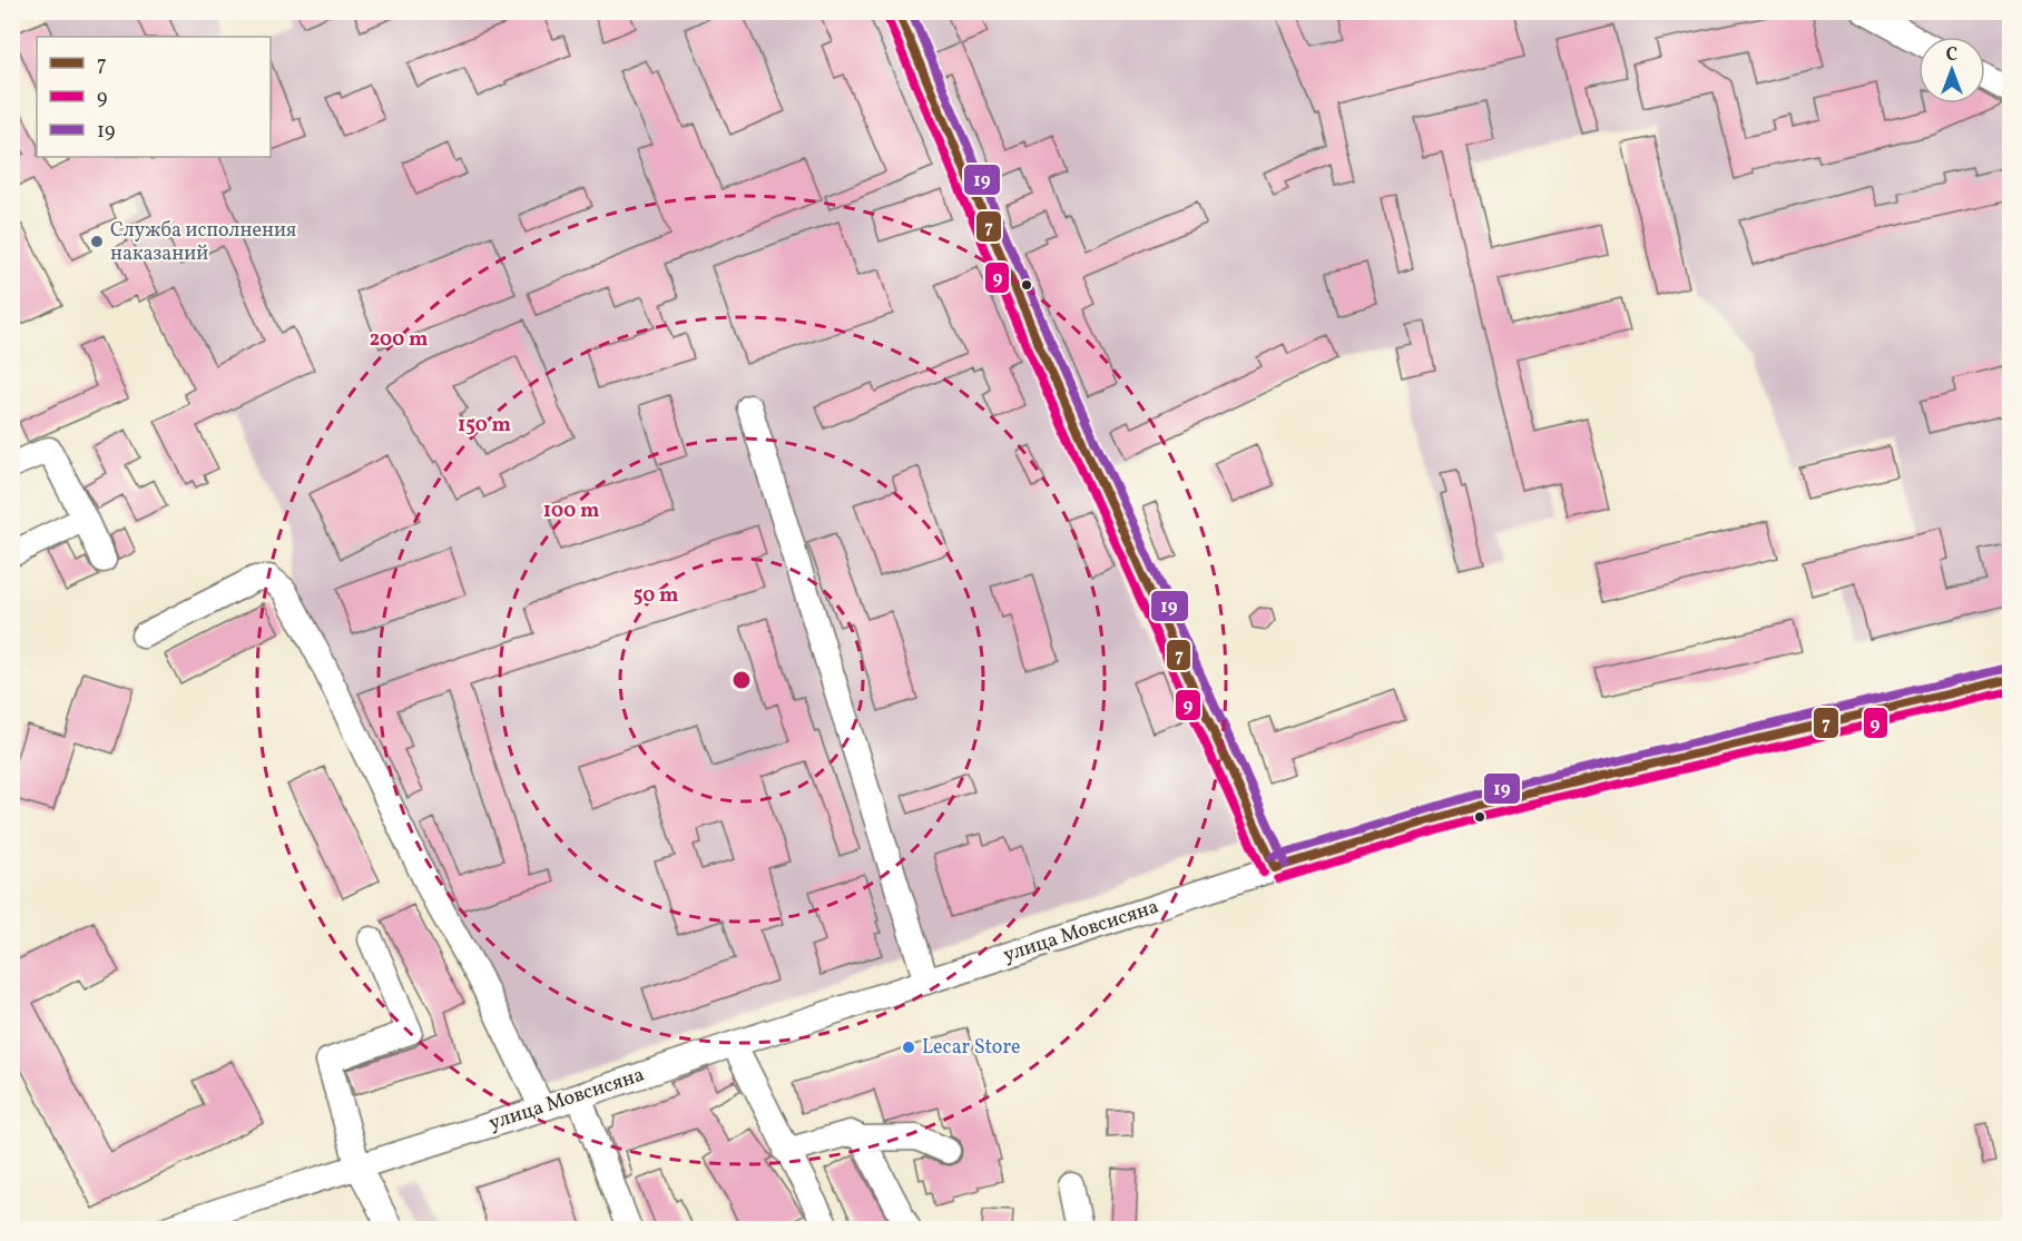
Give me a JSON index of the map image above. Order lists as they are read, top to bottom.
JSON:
{
  "streets": {
    "street": ["улица Мовсисяна"]
  },
  "places": ["Служба исполнения наказаний", "Lecar Store"],
  "lines": ["transit line 7", "transit line 19", "transit line 9"],
  "legend": ["7", "9", "19"],
  "north": "top",
  "rings": [
    "200 m",
    "150 m",
    "100 m",
    "50 m"
  ]
}
